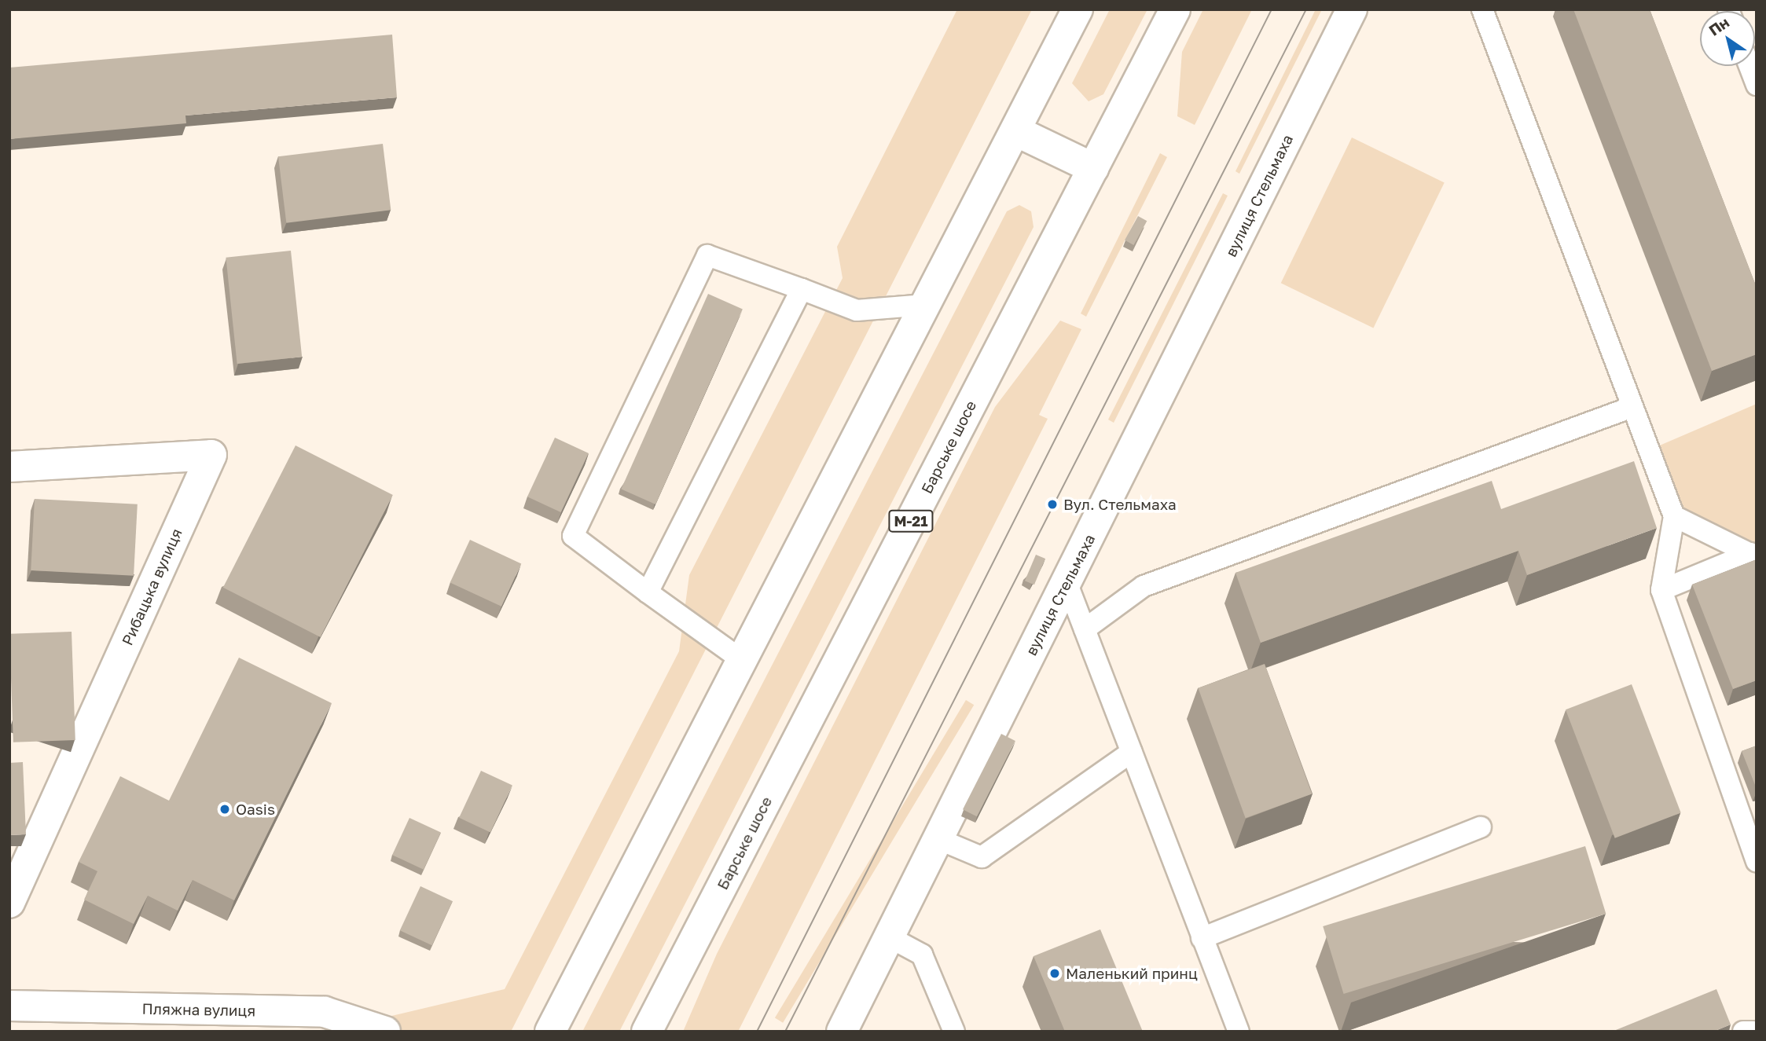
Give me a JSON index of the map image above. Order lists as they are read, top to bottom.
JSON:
{
  "streets": {
    "main road": [
      "вулиця Стельмаха",
      "Барське шосе",
      "М-21",
      "Рибацька вулиця",
      "Пляжна вулиця"
    ]
  },
  "places": ["Вул. Стельмаха", "Oasis", "Маленький принц"],
  "north": "top left"
}
